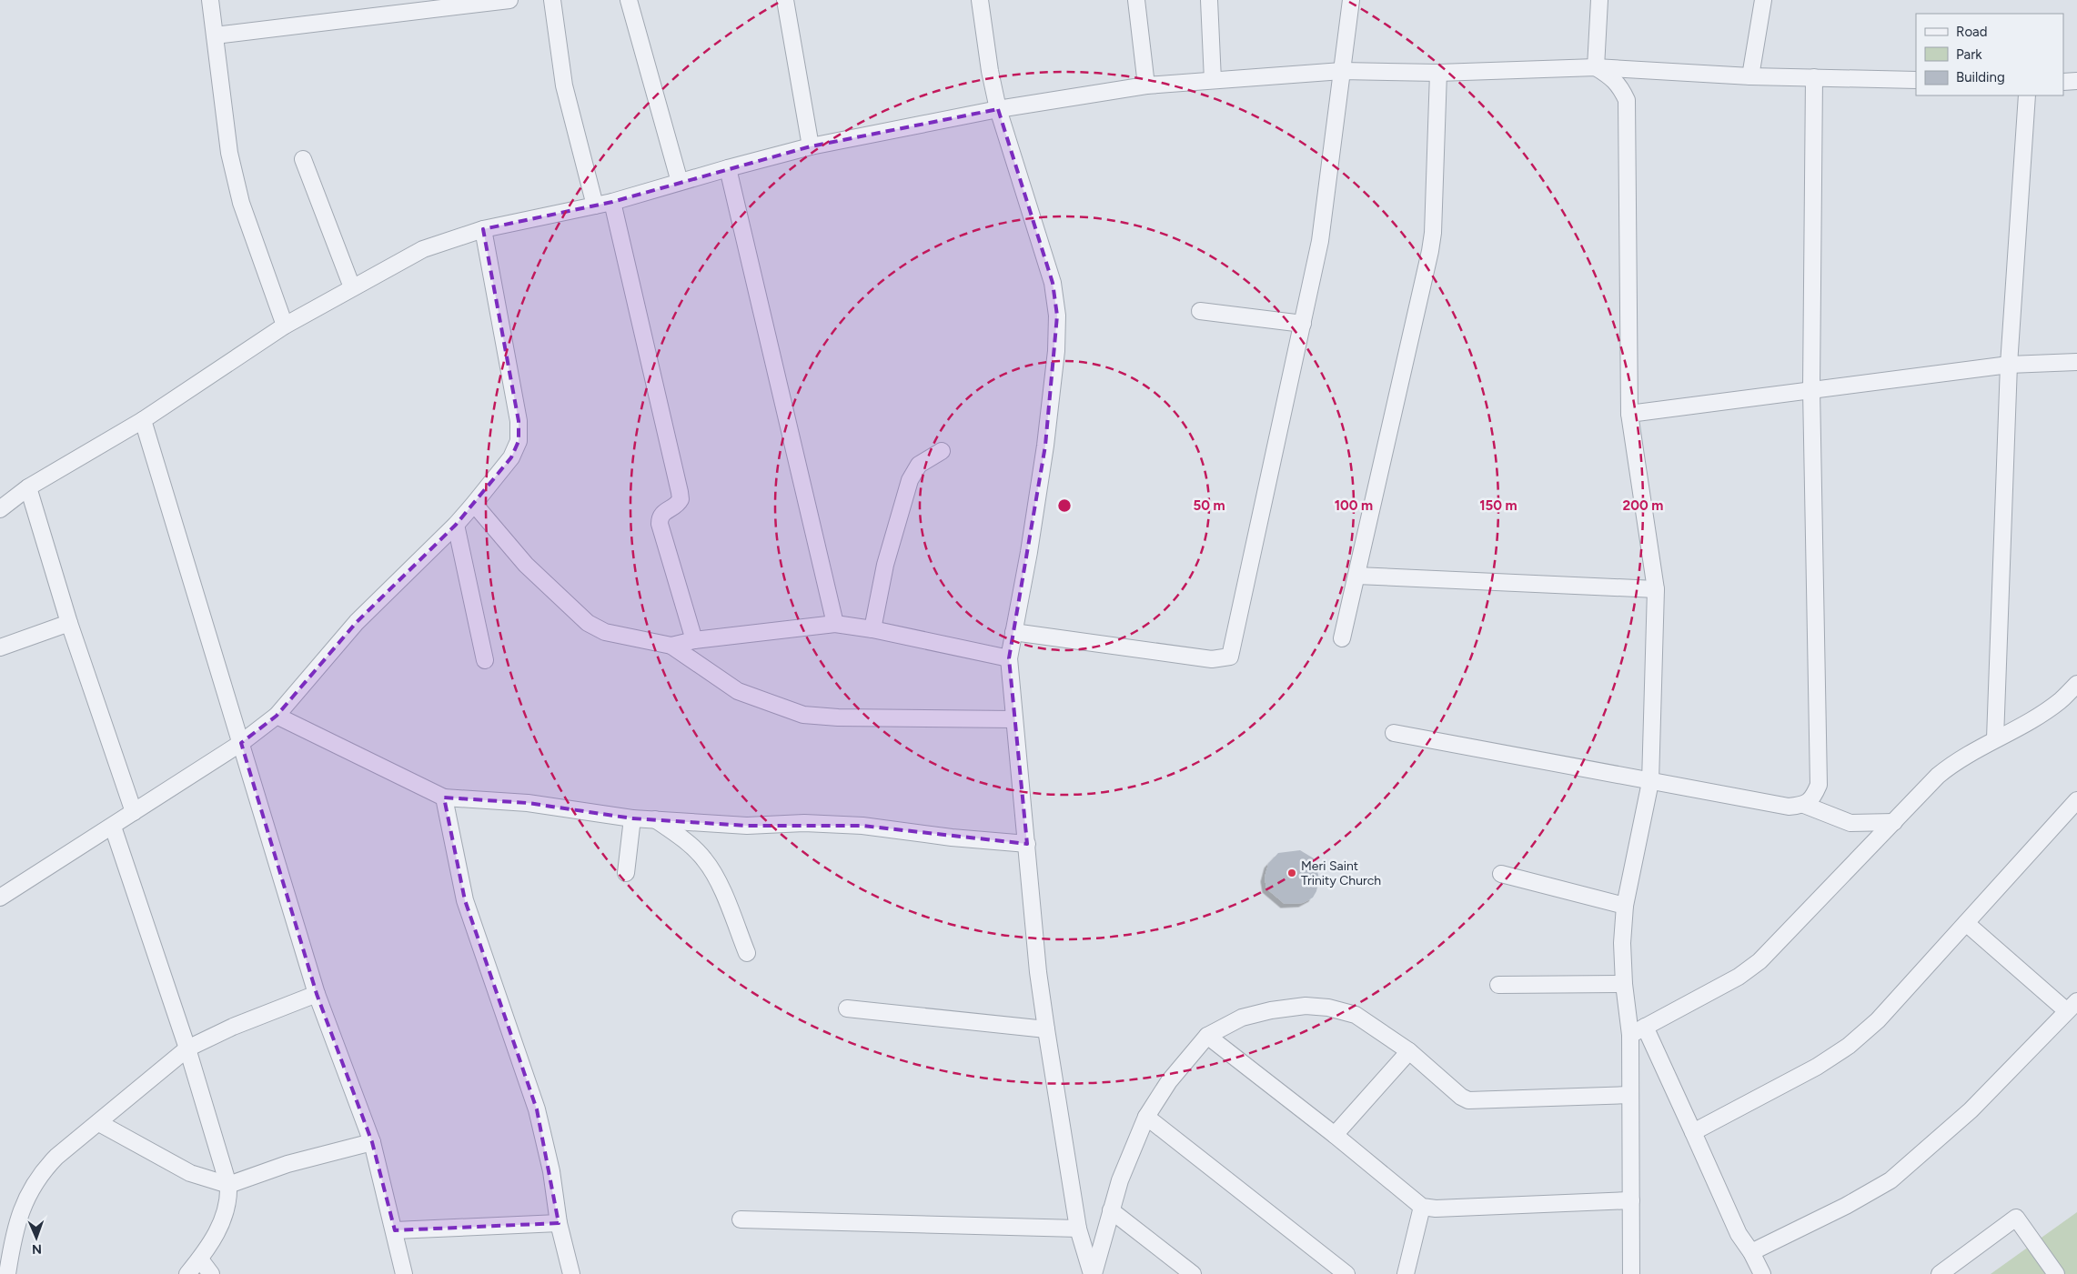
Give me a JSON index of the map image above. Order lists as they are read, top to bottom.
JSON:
{
  "places": ["Meri Saint Trinity Church"],
  "legend": ["Road", "Park", "Building"],
  "north": "bottom",
  "rings": [
    "50 m",
    "100 m",
    "150 m",
    "200 m"
  ]
}
